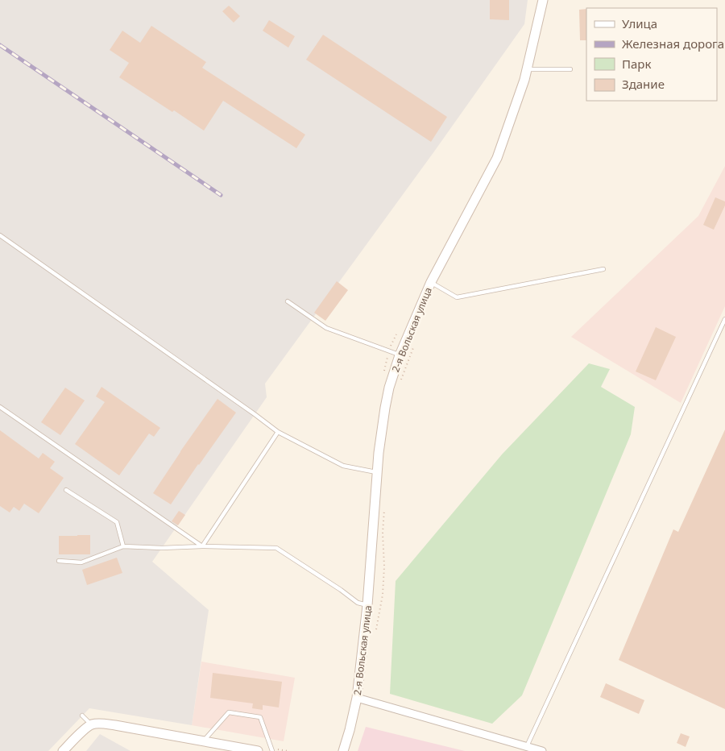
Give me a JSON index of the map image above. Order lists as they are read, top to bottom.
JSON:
{
  "streets": {
    "main road": ["2-я Вольская улица"]
  },
  "legend": [
    "Улица",
    "Железная дорога",
    "Парк",
    "Здание"
  ]
}
